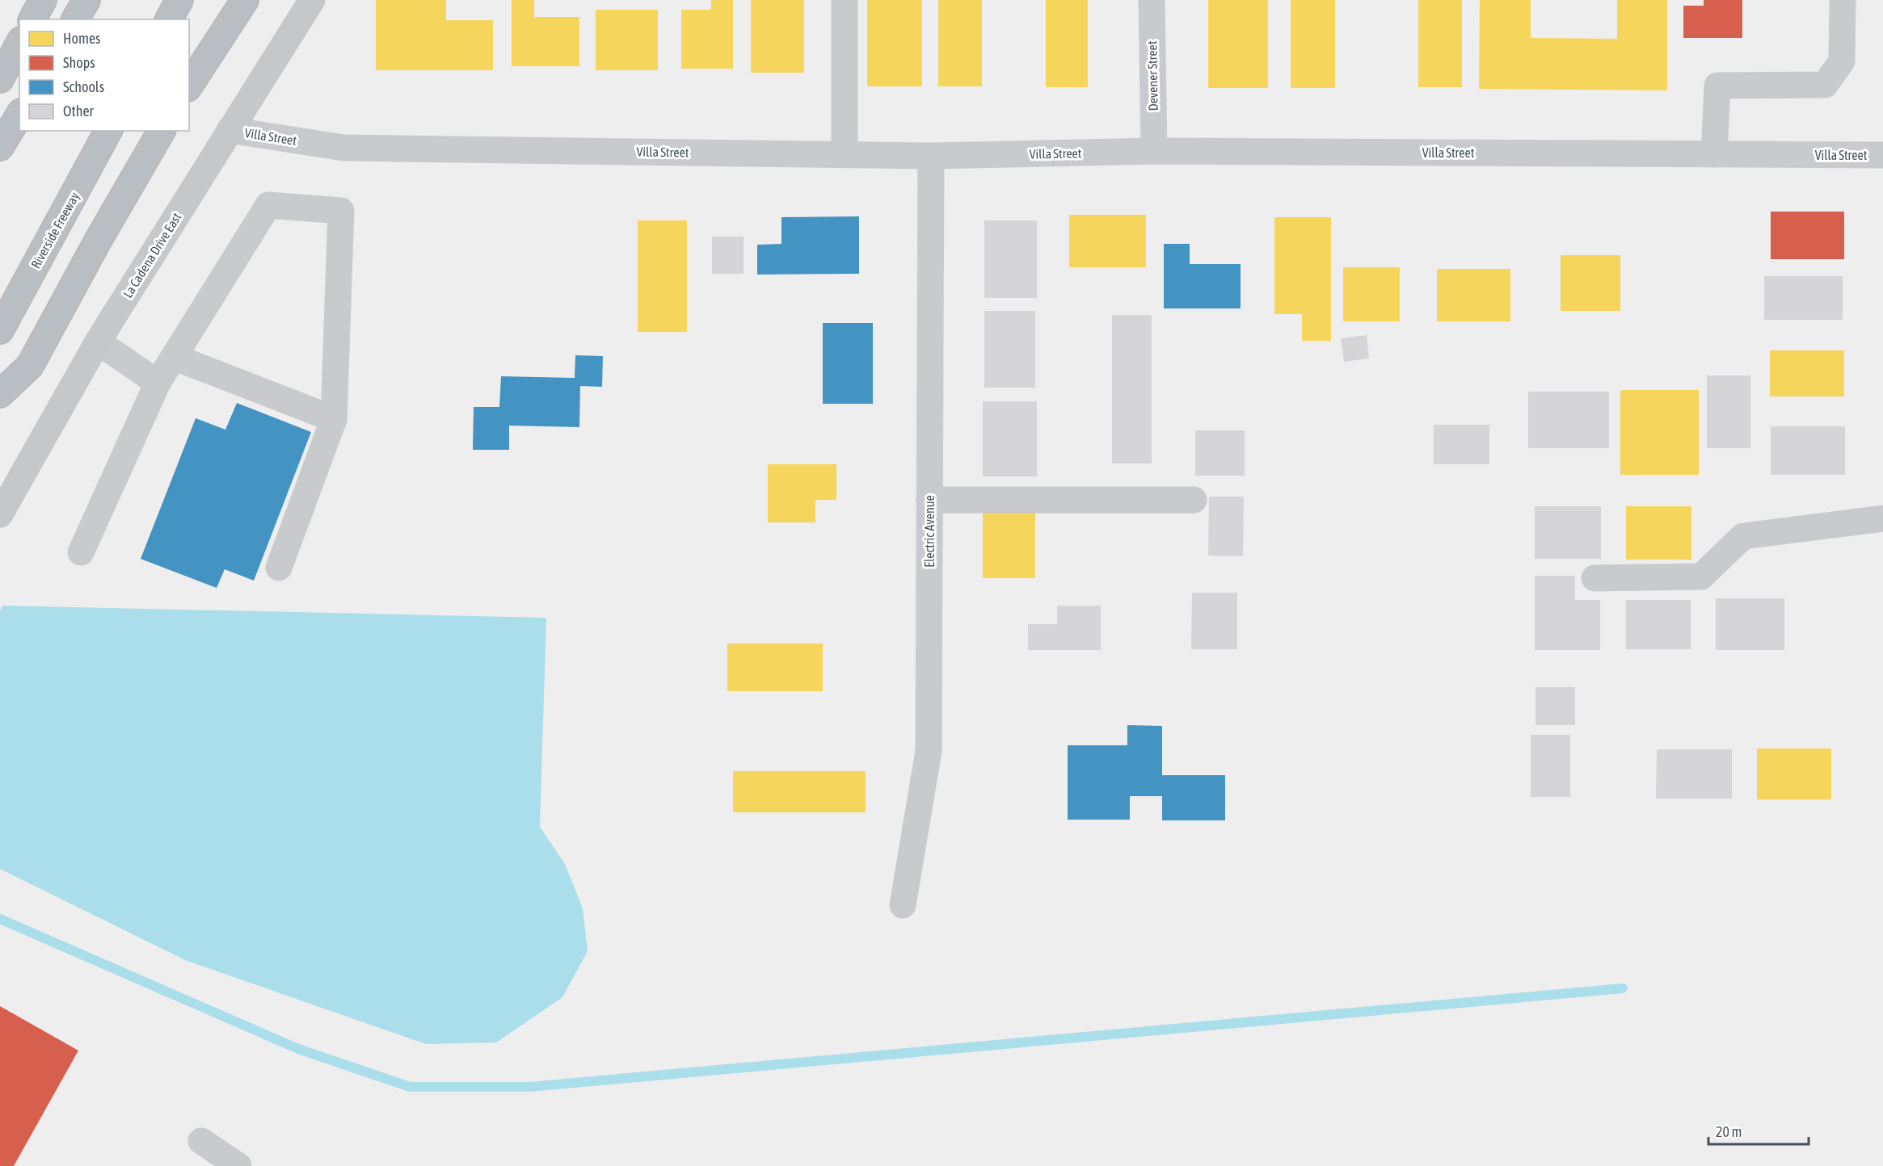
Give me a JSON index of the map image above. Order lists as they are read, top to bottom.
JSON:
{
  "streets": {
    "highway": ["Riverside Freeway"],
    "main road": ["La Cadena Drive East"],
    "street": ["Devener Street", "Villa Street", "Electric Avenue"]
  },
  "crossings": [
    ["Devener Street", "Villa Street"],
    ["Villa Street", "La Cadena Drive East"],
    ["Villa Street", "Electric Avenue"]
  ],
  "legend": [
    "Homes",
    "Shops",
    "Schools",
    "Other"
  ],
  "scale_bar": "20 m"
}
